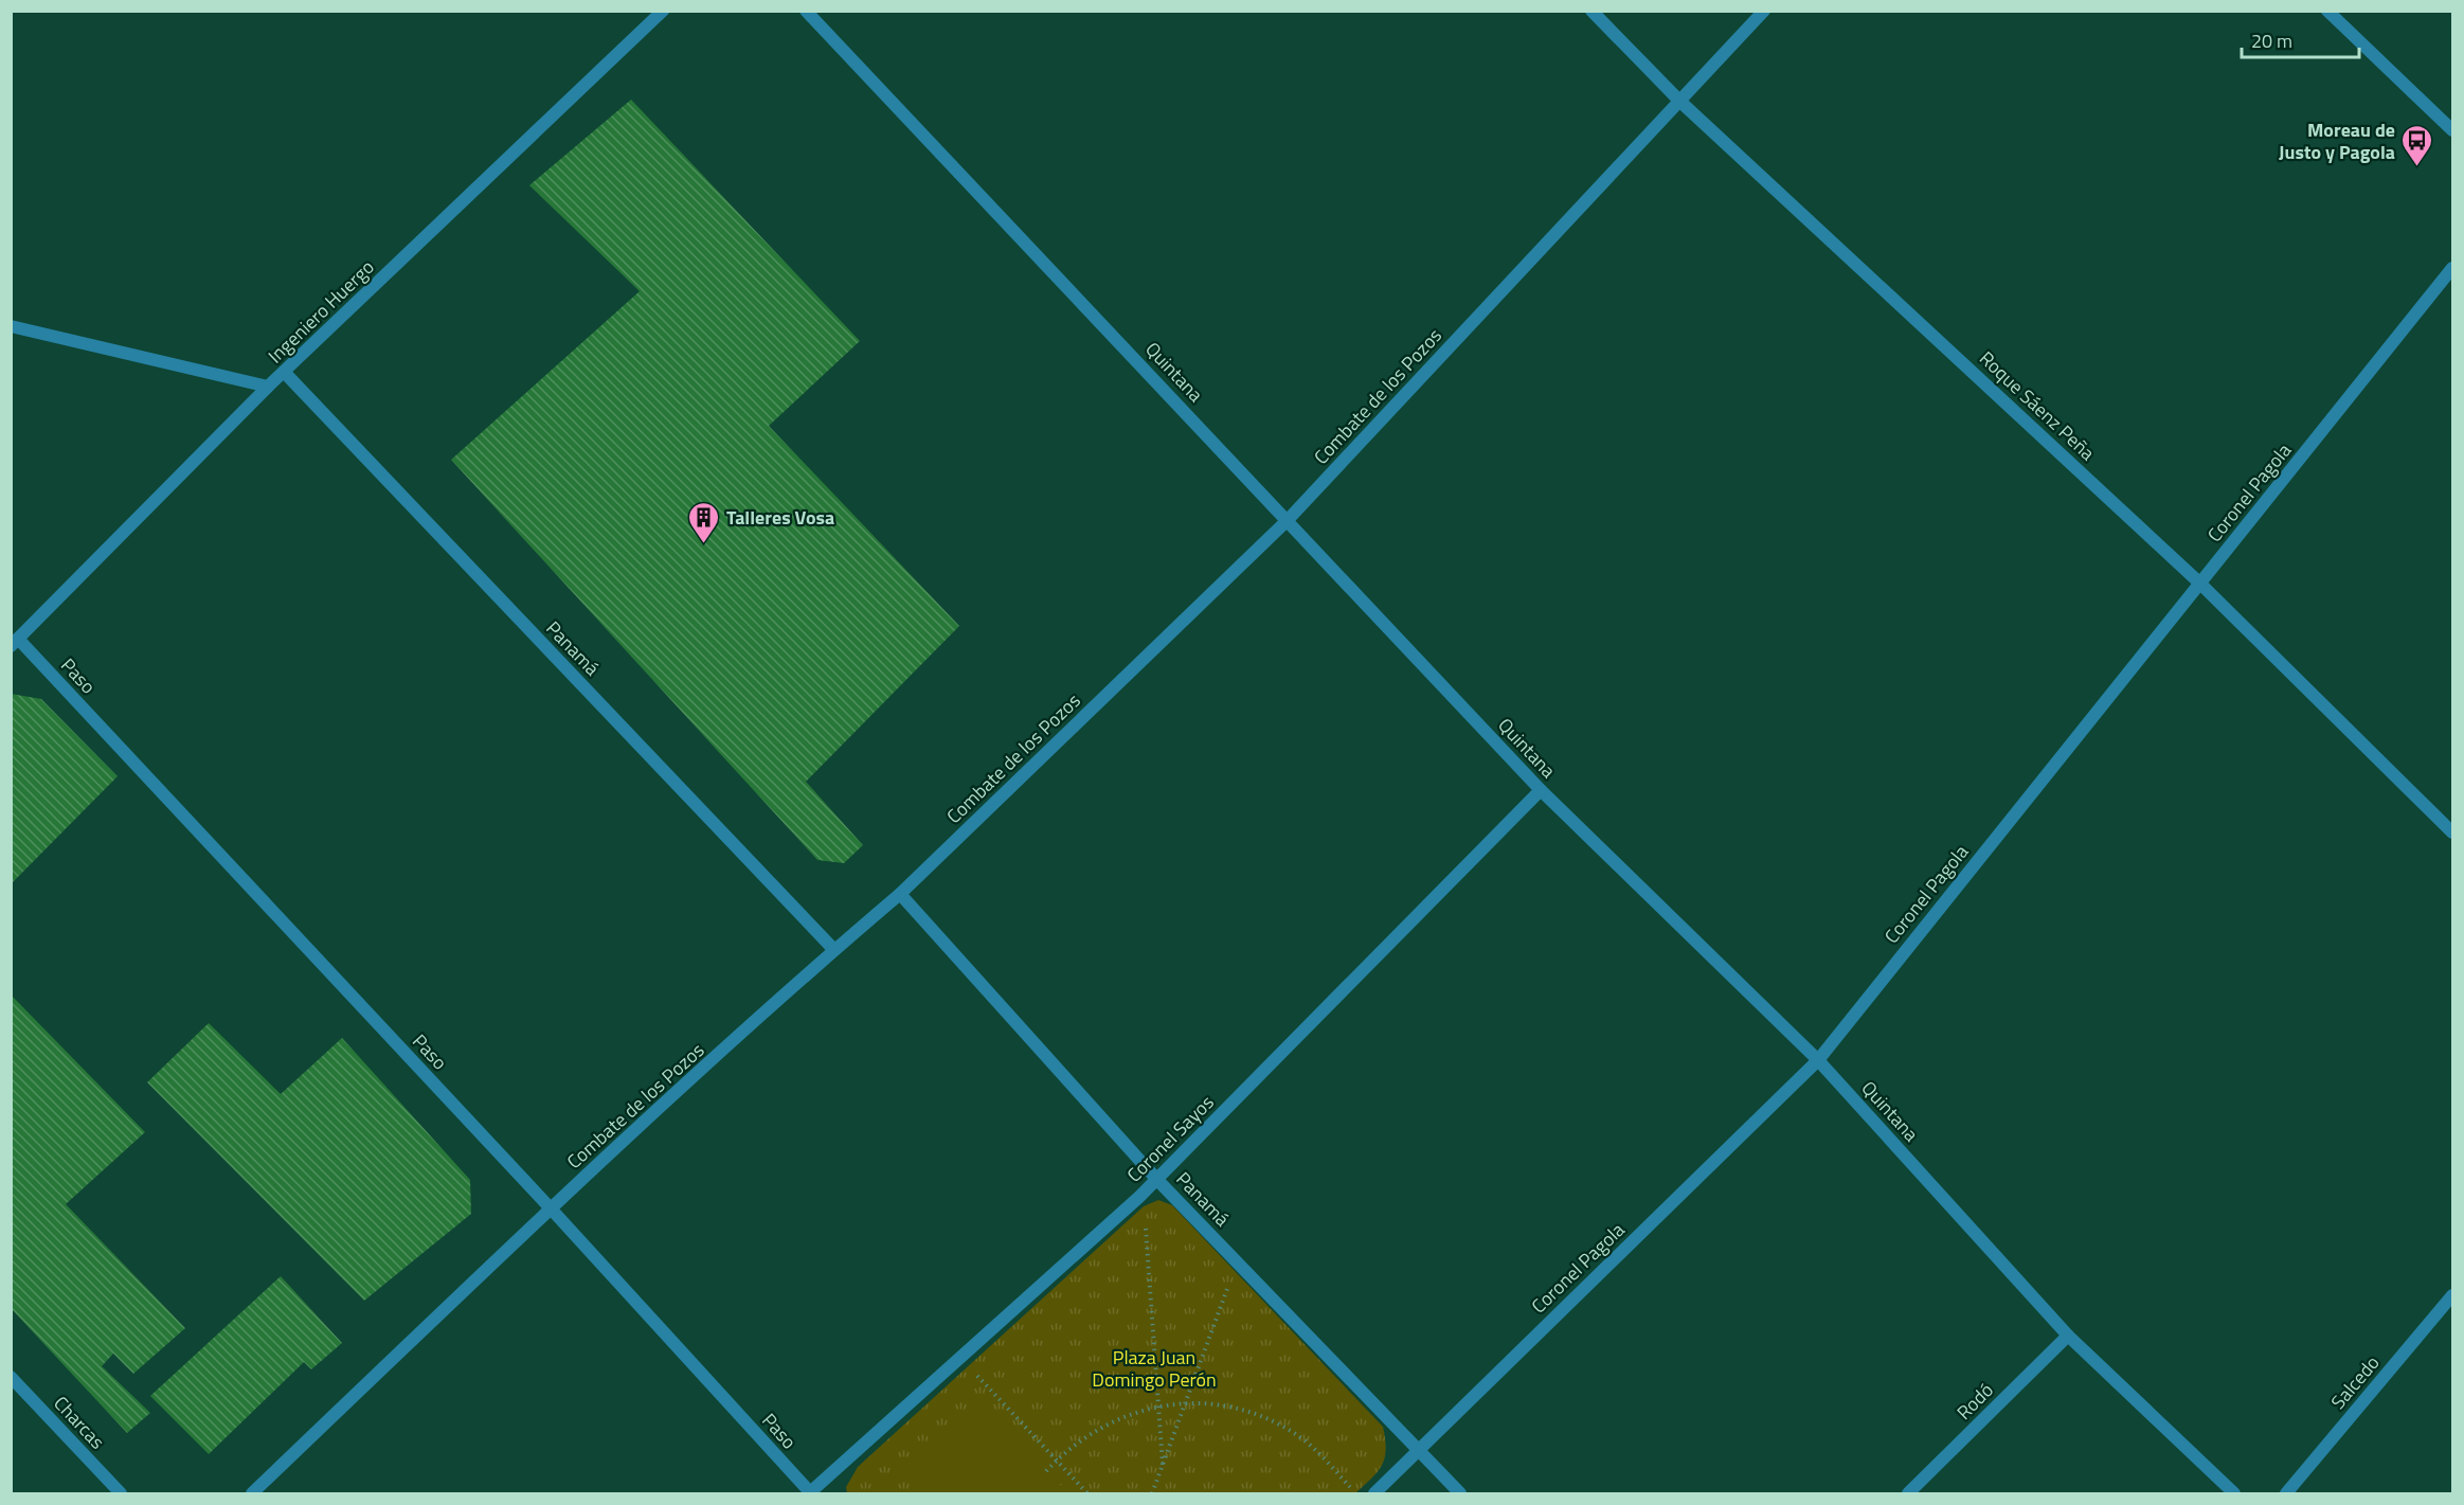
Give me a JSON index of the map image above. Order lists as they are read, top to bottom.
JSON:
{
  "streets": {
    "street": [
      "Ingeniero Huergo",
      "Quintana",
      "Combate de los Pozos",
      "Roque Sáenz Peña",
      "Coronel Pagola",
      "Panamá",
      "Paso",
      "Coronel Sayos",
      "Salcedo",
      "Rodó",
      "Charcas"
    ]
  },
  "crossings": [
    ["Ingeniero Huergo", "Panamá"],
    ["Ingeniero Huergo", "Paso"],
    ["Quintana", "Combate de los Pozos"],
    ["Quintana", "Coronel Pagola"],
    ["Quintana", "Coronel Sayos"],
    ["Quintana", "Rodó"],
    ["Combate de los Pozos", "Roque Sáenz Peña"],
    ["Combate de los Pozos", "Panamá"],
    ["Combate de los Pozos", "Paso"],
    ["Roque Sáenz Peña", "Coronel Pagola"],
    ["Coronel Pagola", "Panamá"],
    ["Panamá", "Coronel Sayos"],
    ["Paso", "Coronel Sayos"]
  ],
  "parks": ["Plaza Juan Domingo Perón"],
  "places": {
    "bus stop": ["Moreau de Justo y Pagola"],
    "building": ["Talleres Vosa"]
  },
  "scale_bar": "20 m"
}
